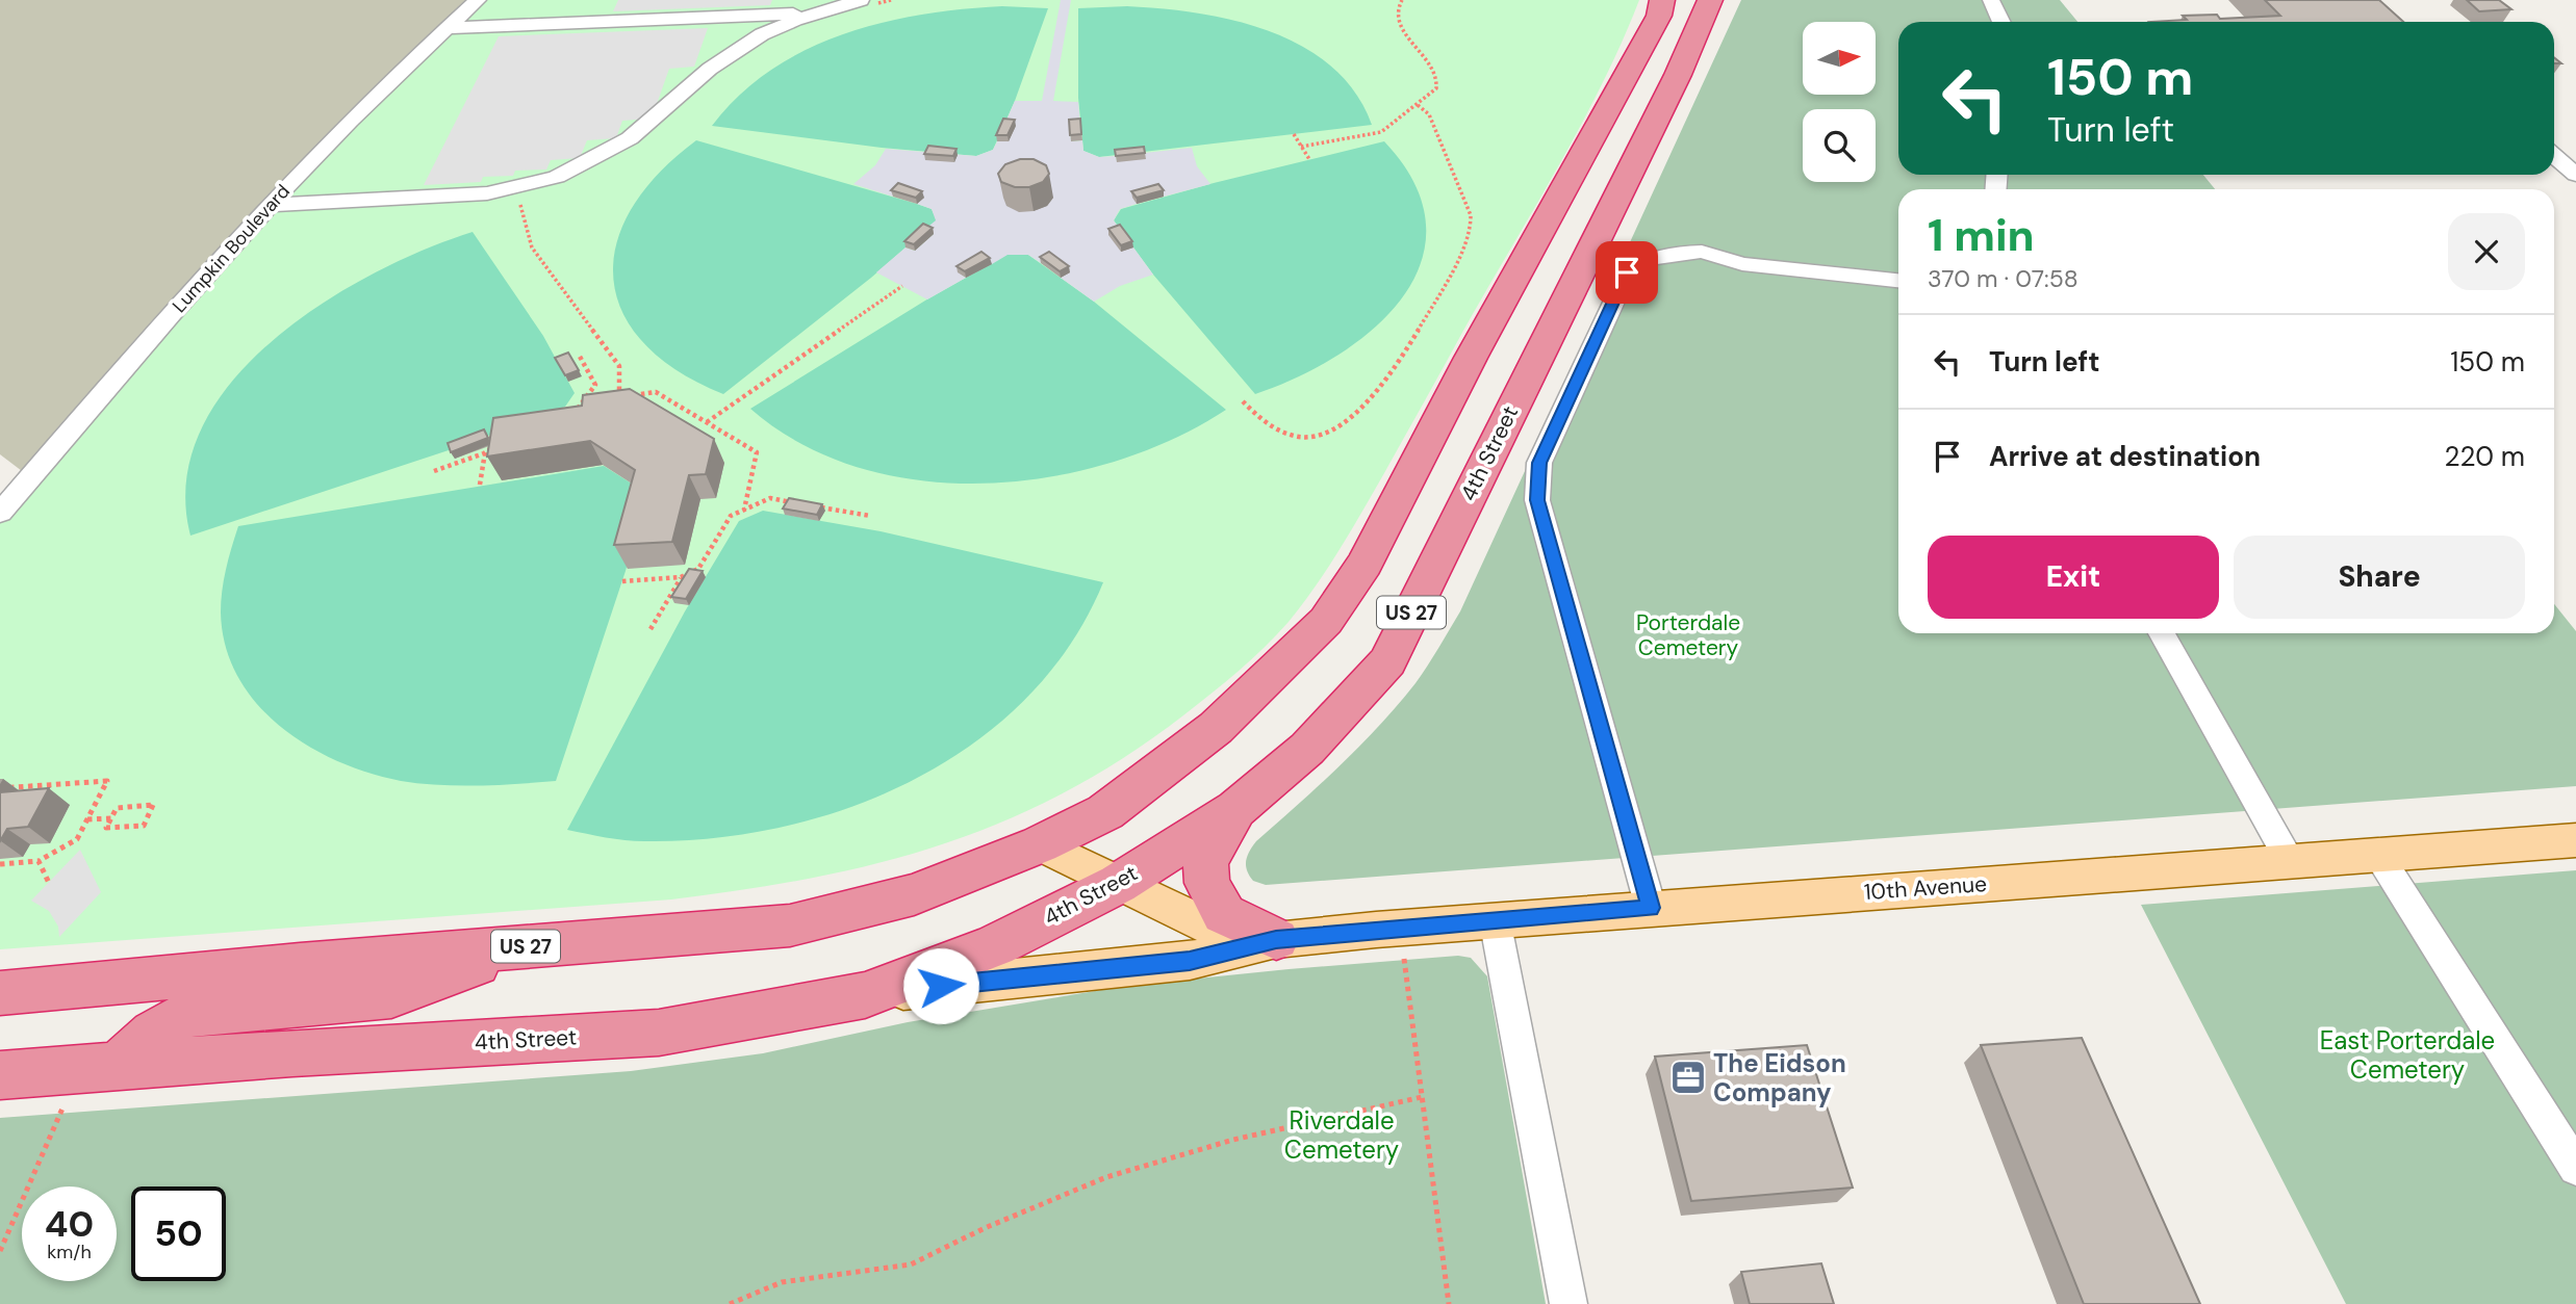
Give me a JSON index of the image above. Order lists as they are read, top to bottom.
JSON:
{
  "streets": {
    "highway": ["4th Street", "US 27"],
    "main road": ["10th Avenue"],
    "street": ["Lumpkin Boulevard"]
  },
  "crossings": [
    ["4th Street", "10th Avenue"],
    ["US 27", "10th Avenue"]
  ],
  "parks": ["Porterdale Cemetery", "East Porterdale Cemetery", "Riverdale Cemetery"],
  "places": {
    "office": ["The Eidson Company"]
  },
  "north": "right",
  "page": {
    "turn": ["150 m", "Turn left"],
    "heading": ["1 min", "370 m · 07:58"],
    "list": [
      {
        "name": "Turn left",
        "value": "150 m"
      },
      {
        "name": "Arrive at destination",
        "value": "220 m"
      }
    ],
    "buttons": ["Exit", "Share"],
    "speed": "40 km/h",
    "limit": "50"
  }
}
